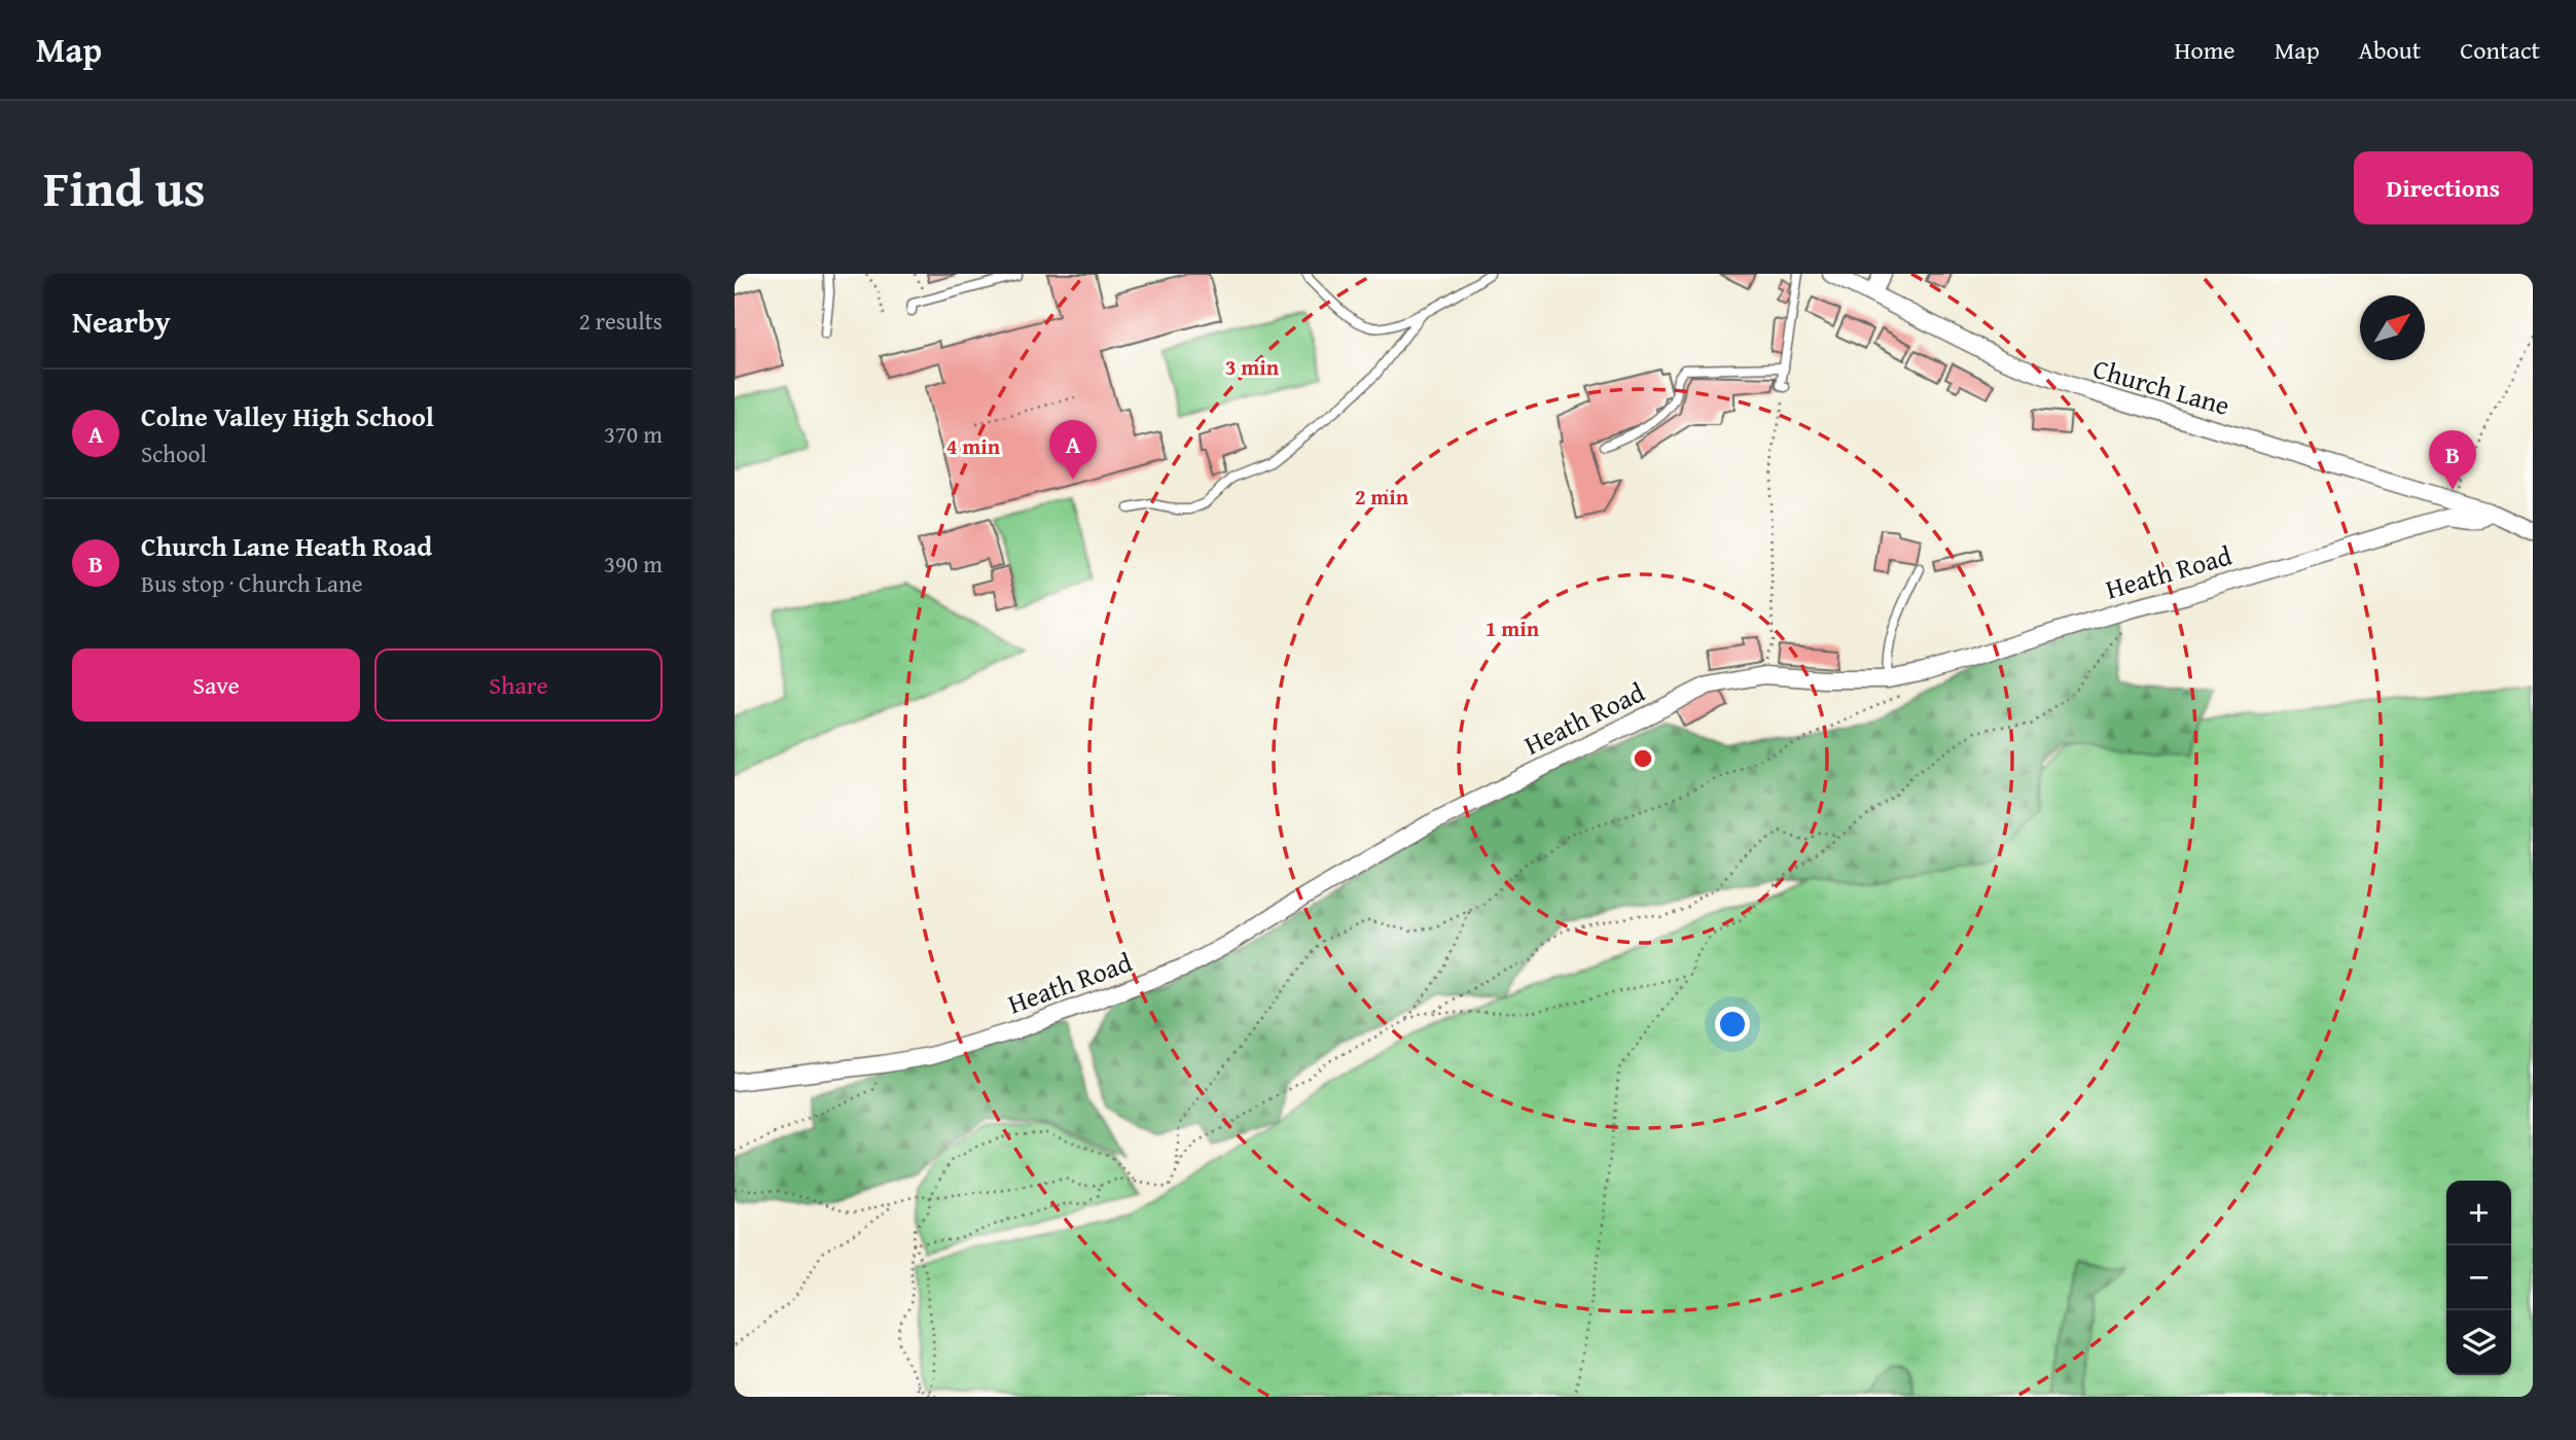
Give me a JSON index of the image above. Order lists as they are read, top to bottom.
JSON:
{
  "streets": {
    "street": ["Church Lane", "Heath Road"]
  },
  "crossings": [
    ["Church Lane", "Heath Road"]
  ],
  "north": "top right",
  "page": {
    "header": "Map",
    "nav": [
      "Home",
      "Map",
      "About",
      "Contact"
    ],
    "title": "Find us",
    "buttons": [
      "Directions",
      ["Save", "Share"]
    ],
    "heading": ["Nearby", "2 results"],
    "list": [
      {
        "mark": "A",
        "name": "Colne Valley High School",
        "note": "School",
        "value": "370 m"
      },
      {
        "mark": "B",
        "name": "Church Lane Heath Road",
        "note": "Bus stop · Church Lane",
        "value": "390 m"
      }
    ],
    "pins": ["A", "B"],
    "map_buttons": ["+", "−"]
  },
  "rings": [
    "3 min",
    "4 min",
    "2 min",
    "1 min"
  ]
}
